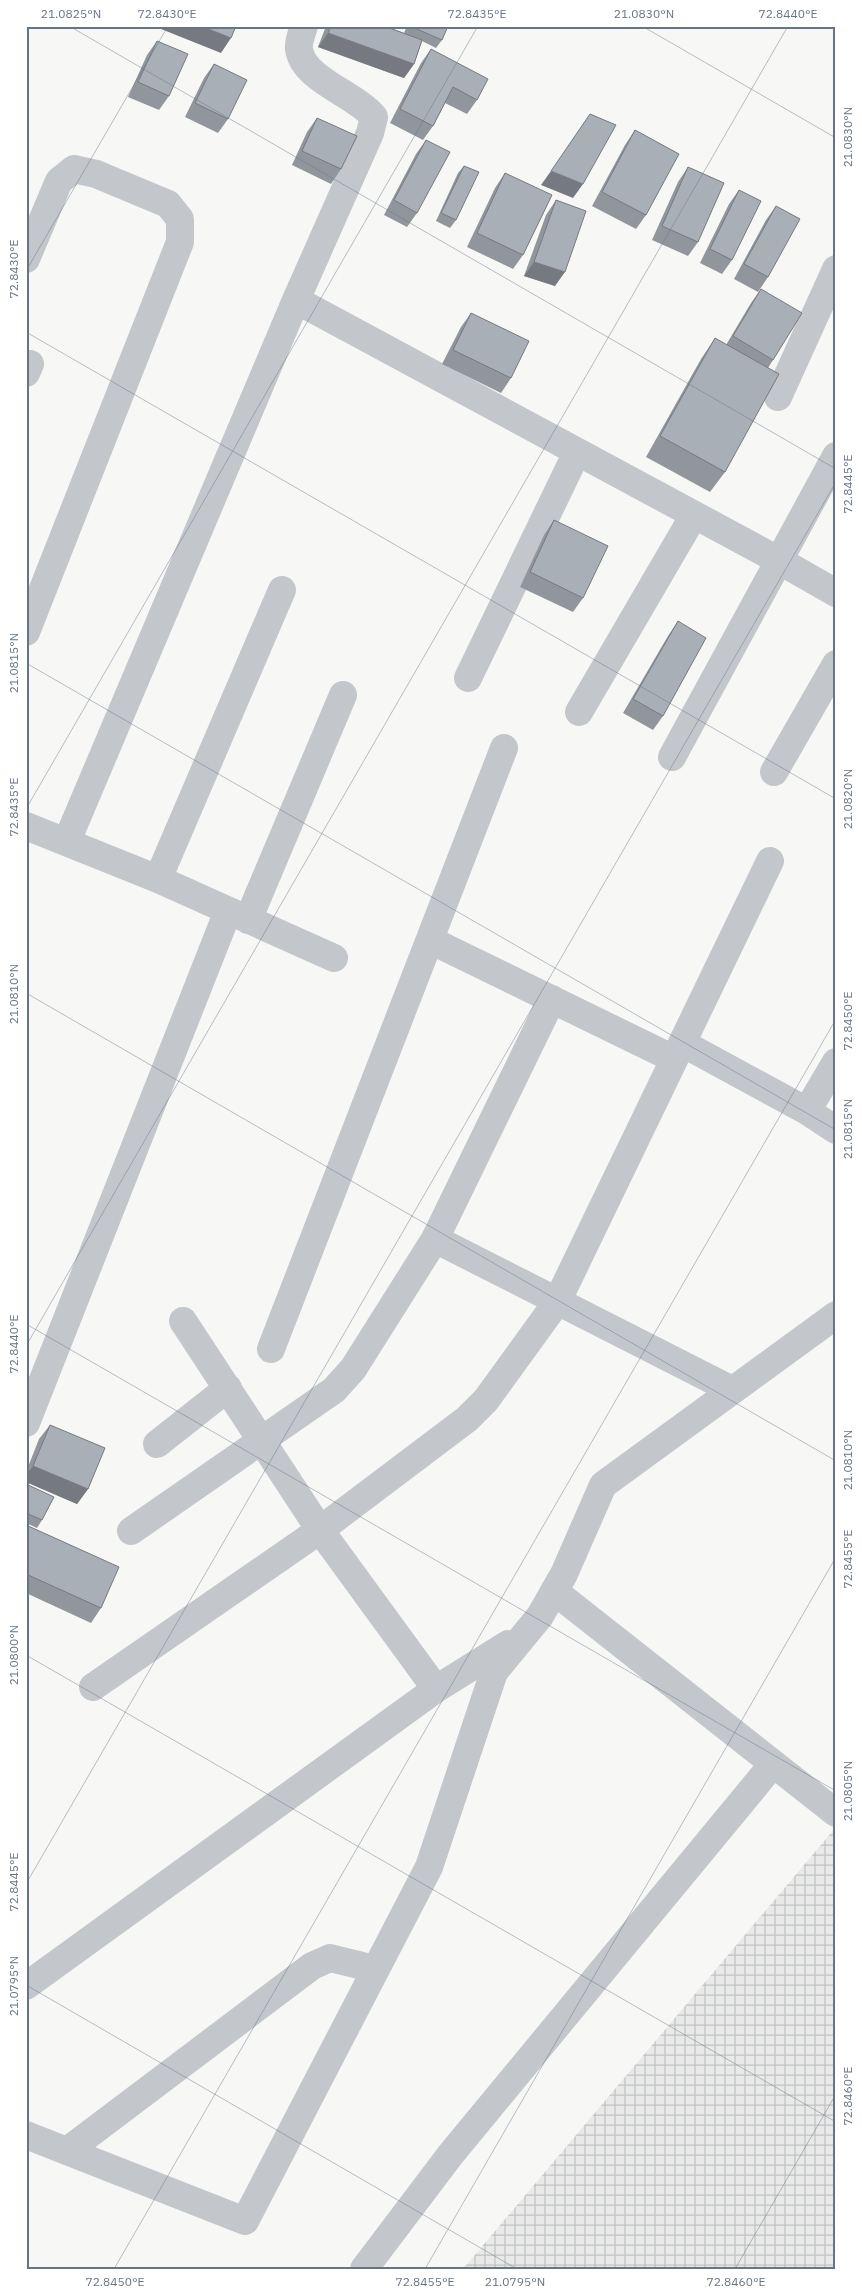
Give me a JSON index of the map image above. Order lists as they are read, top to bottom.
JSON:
{
  "coordinates": [
    "21.0825°N",
    "72.8430°E",
    "72.8435°E",
    "21.0830°N",
    "72.8440°E",
    "72.8445°E",
    "21.0815°N",
    "21.0820°N",
    "21.0810°N",
    "72.8450°E",
    "72.8455°E",
    "21.0800°N",
    "21.0805°N",
    "21.0795°N",
    "72.8460°E"
  ]
}
